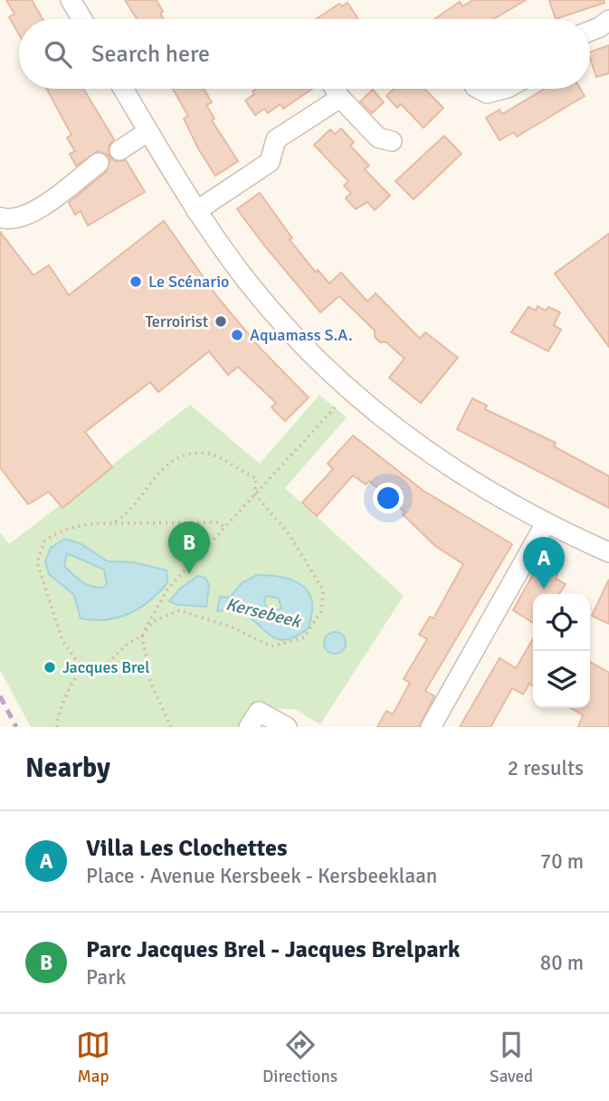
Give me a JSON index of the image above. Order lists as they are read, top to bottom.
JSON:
{
  "water": ["Kersebeek"],
  "places": [
    "Le Scénario",
    "Terroirist",
    "Aquamass S.A.",
    "Jacques Brel"
  ],
  "page": {
    "search": "Search here",
    "pins": ["B", "A"],
    "heading": ["Nearby", "2 results"],
    "list": [
      {
        "mark": "A",
        "name": "Villa Les Clochettes",
        "note": "Place · Avenue Kersbeek - Kersbeeklaan",
        "value": "70 m"
      },
      {
        "mark": "B",
        "name": "Parc Jacques Brel - Jacques Brelpark",
        "note": "Park",
        "value": "80 m"
      }
    ],
    "nav": ["Map", "Directions", "Saved"]
  }
}
